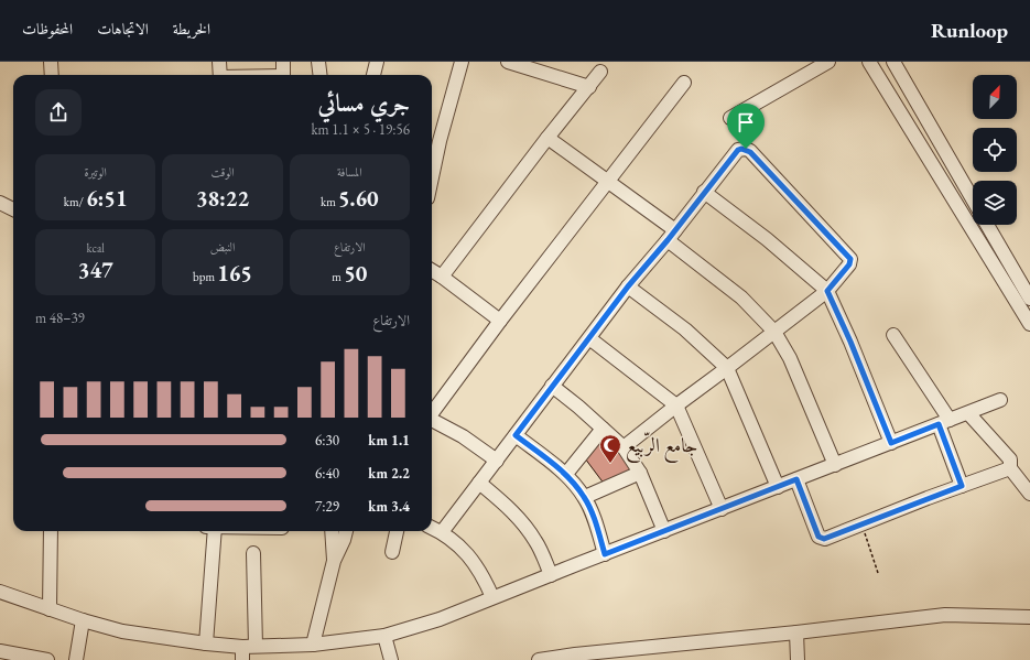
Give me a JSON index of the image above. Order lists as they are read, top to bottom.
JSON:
{
  "places": {
    "mosque": ["جامع الرّبيع"]
  },
  "north": "top right",
  "page": {
    "header": "Runloop",
    "nav": ["الخريطة", "الاتجاهات", "المحفوظات"],
    "heading": ["جري مسائي", "19:56 · 5 × 1.1 km"],
    "stats": [
      ["المسافة", "5.60 km"],
      ["الوقت", "38:22"],
      ["الوتيرة", "6:51 /km"],
      ["الارتفاع", "50 m"],
      ["النبض", "165 bpm"],
      ["kcal", "347"]
    ],
    "chart": ["الارتفاع", "39–48 m"],
    "list": [
      {
        "name": "1.1 km",
        "note": "6:30"
      },
      {
        "name": "2.2 km",
        "note": "6:40"
      },
      {
        "name": "3.4 km",
        "note": "7:29"
      }
    ]
  }
}
